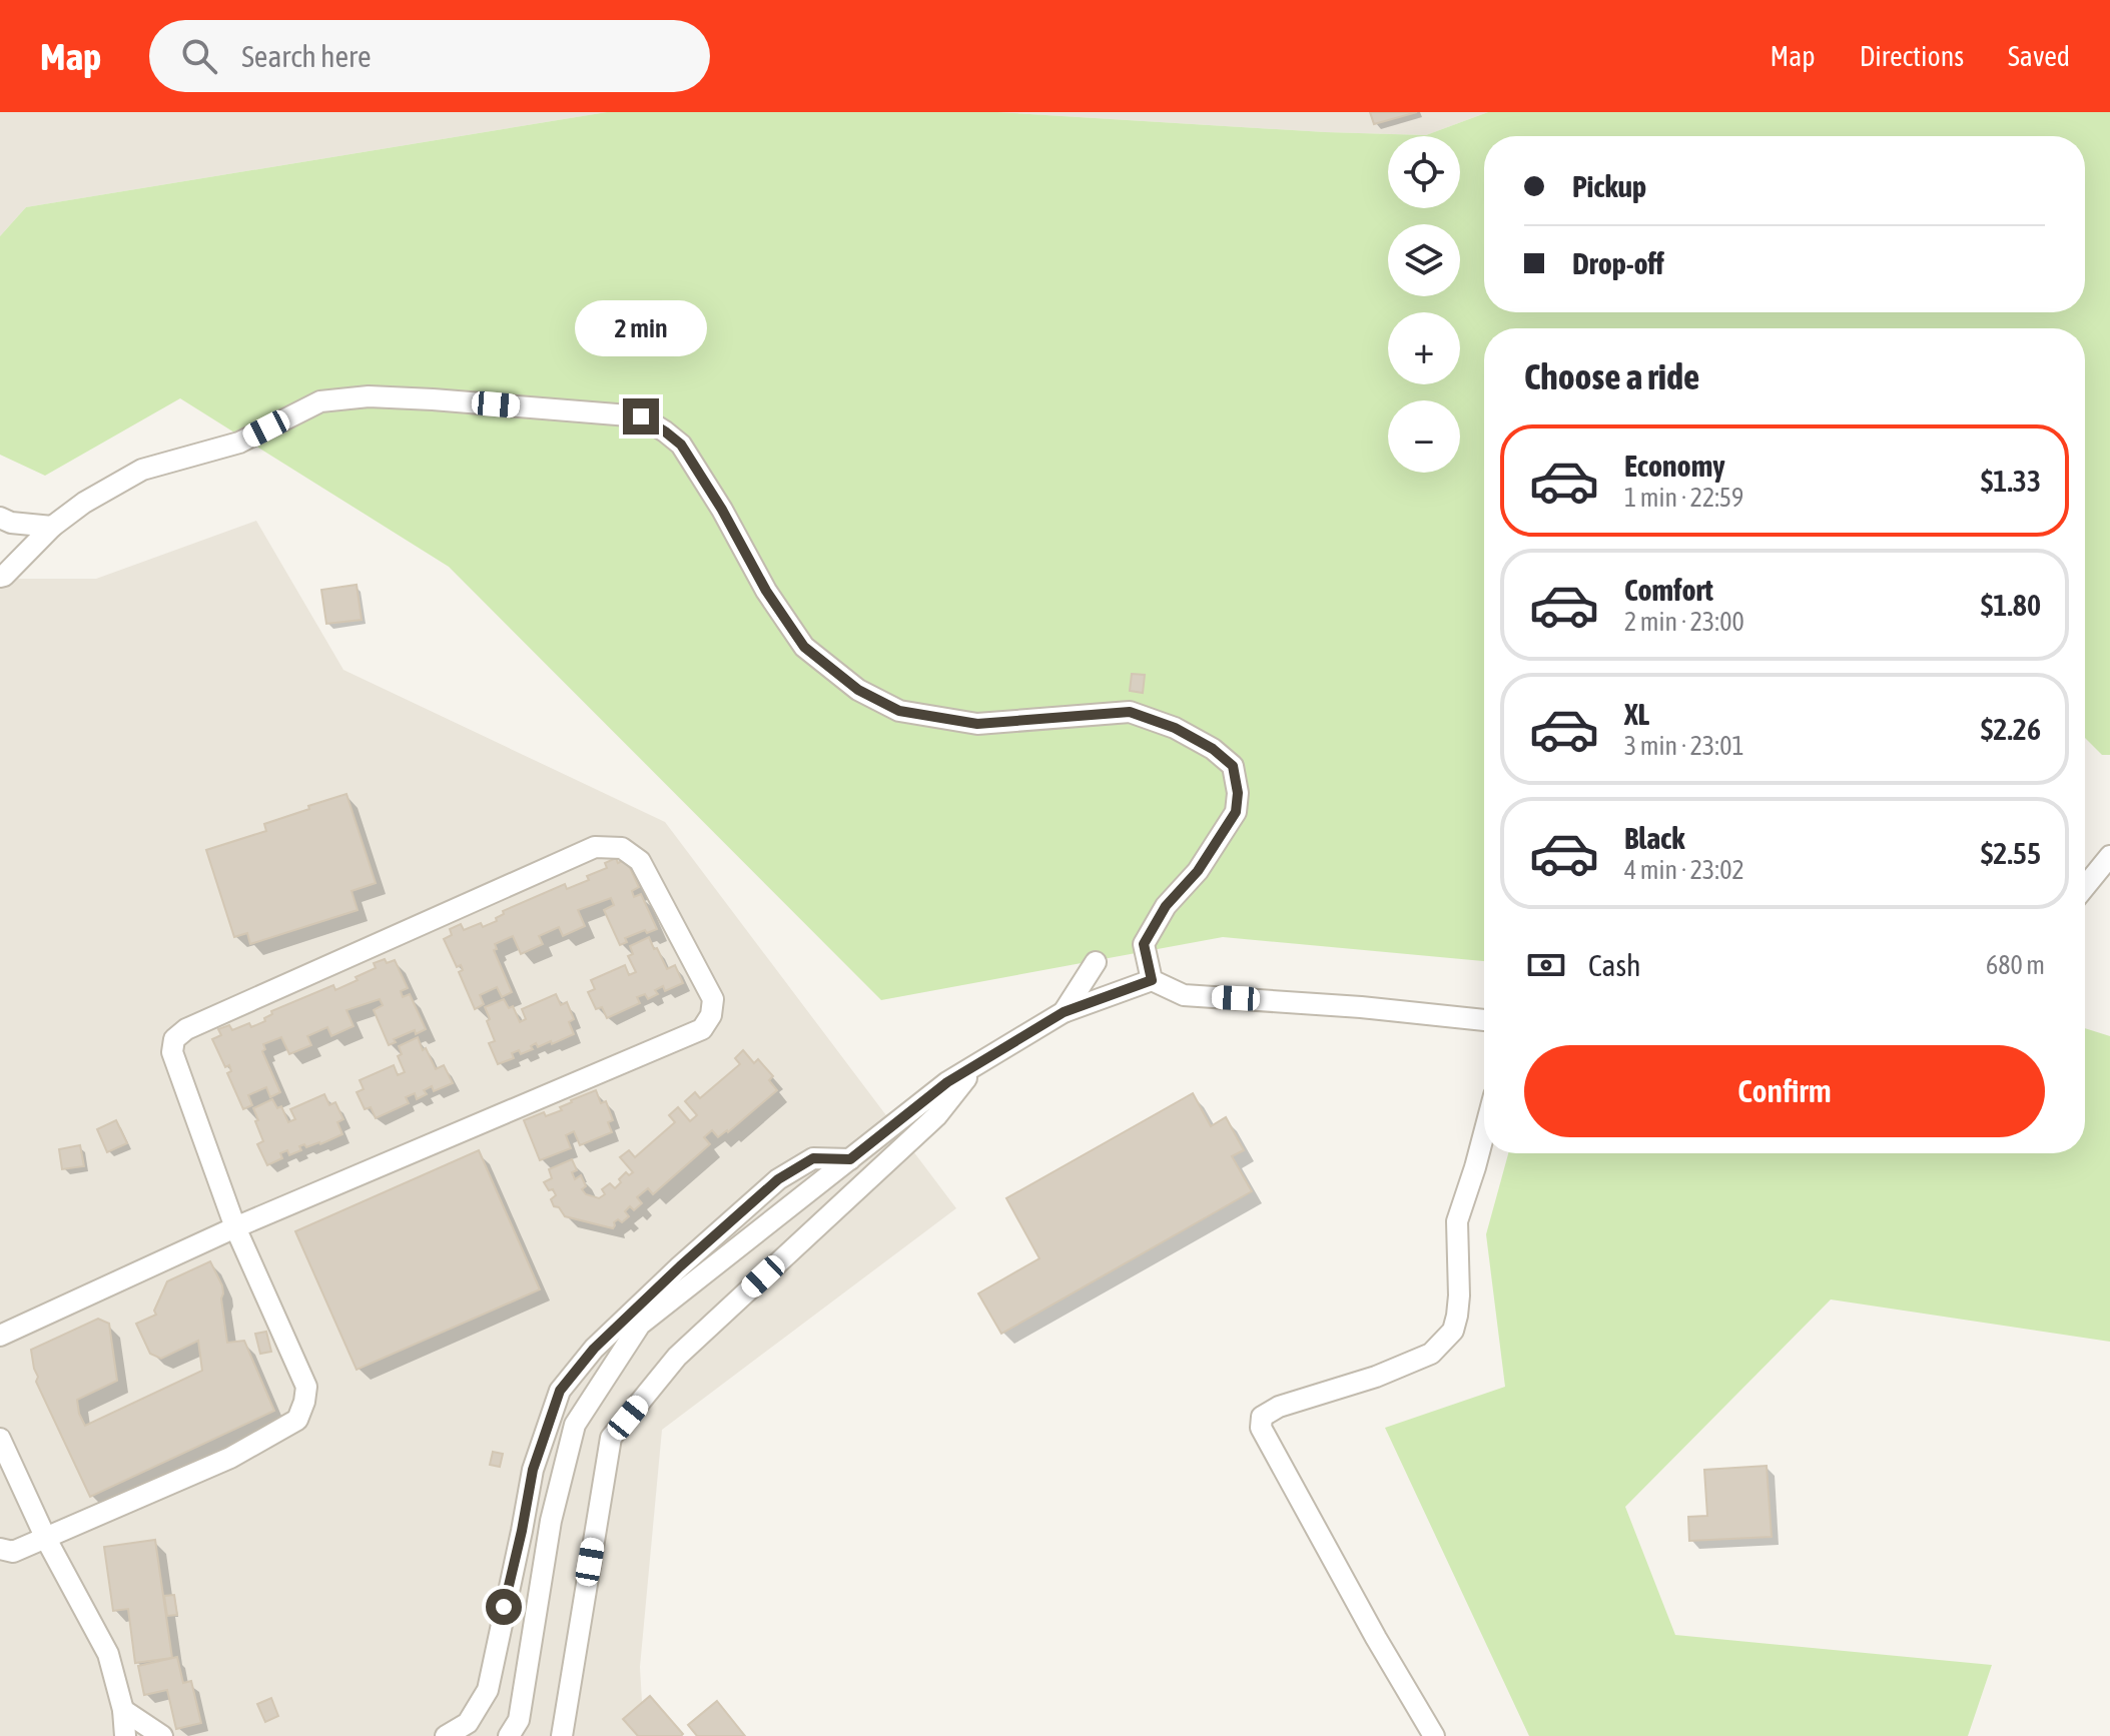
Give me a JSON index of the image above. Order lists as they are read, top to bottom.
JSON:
{
  "page": {
    "header": "Map",
    "search": "Search here",
    "nav": ["Map", "Directions", "Saved"],
    "map_buttons": ["+", "−"],
    "banner": ["Pickup", "Drop-off"],
    "bubble": "2 min",
    "heading": "Choose a ride",
    "list": [
      {
        "name": "Economy",
        "note": "1 min · 22:59",
        "value": "$1.33"
      },
      {
        "name": "Comfort",
        "note": "2 min · 23:00",
        "value": "$1.80"
      },
      {
        "name": "XL",
        "note": "3 min · 23:01",
        "value": "$2.26"
      },
      {
        "name": "Black",
        "note": "4 min · 23:02",
        "value": "$2.55"
      }
    ],
    "pay": ["Cash", "680 m"],
    "buttons": "Confirm"
  }
}
